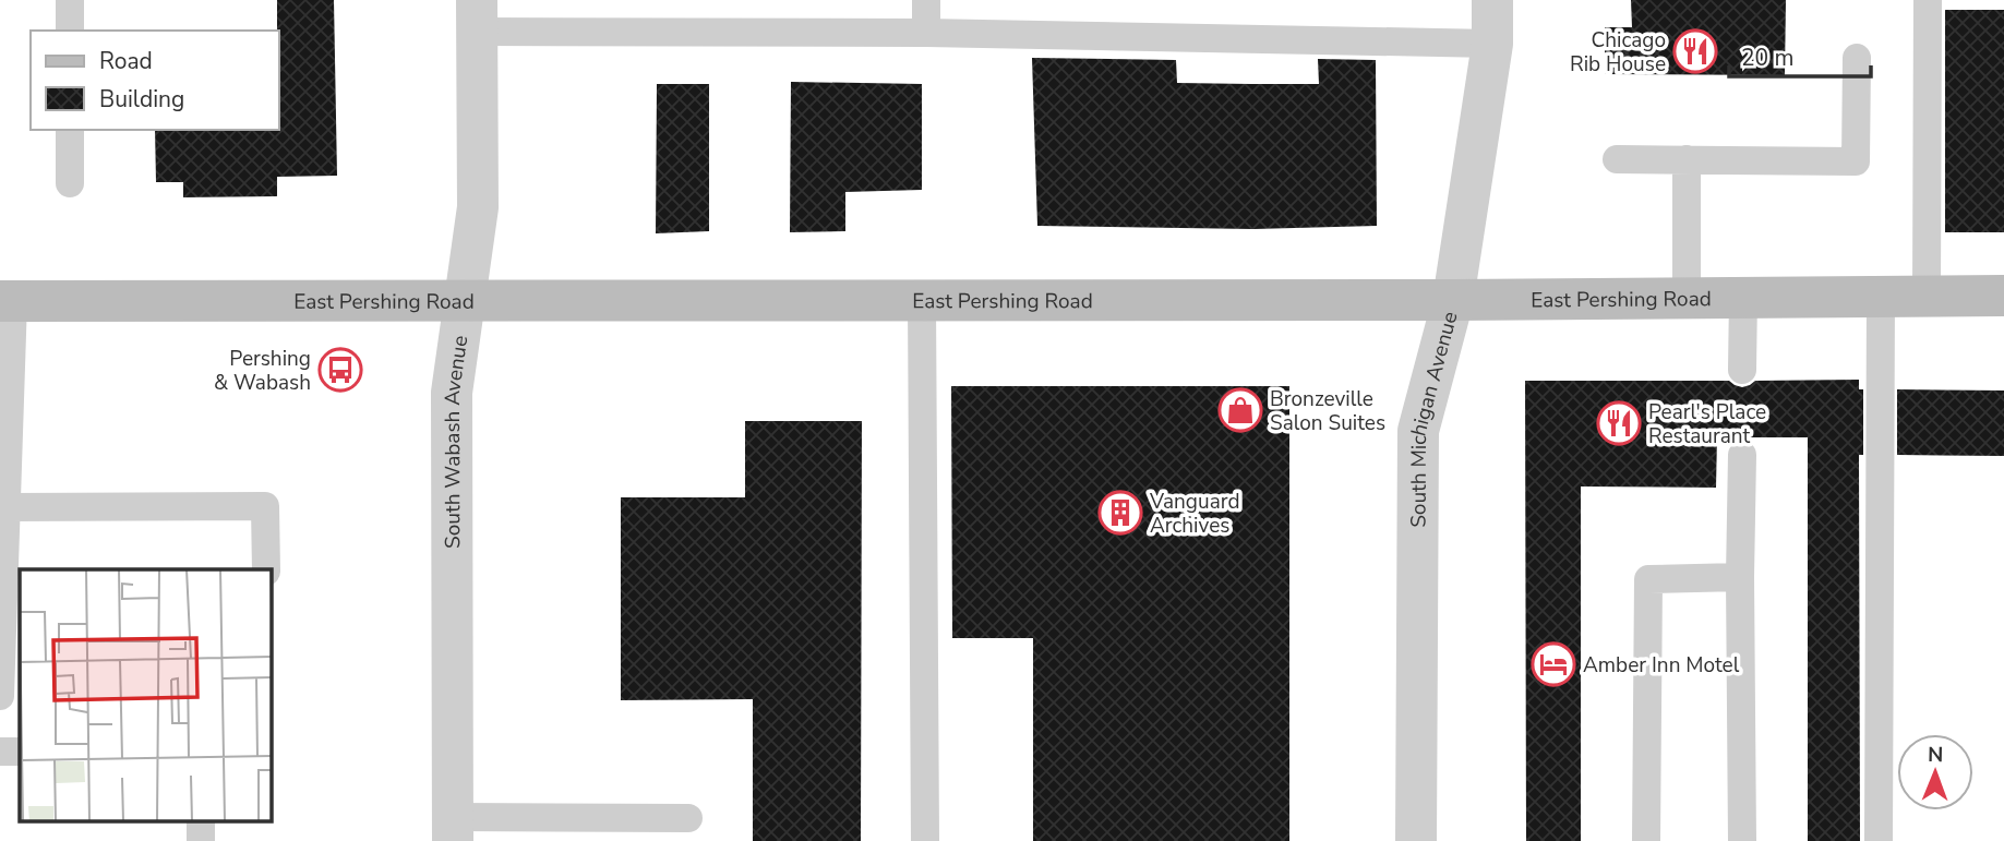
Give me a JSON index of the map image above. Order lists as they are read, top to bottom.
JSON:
{
  "streets": {
    "main road": ["East Pershing Road"],
    "street": ["South Michigan Avenue", "South Wabash Avenue"]
  },
  "crossings": [
    ["East Pershing Road", "South Michigan Avenue"],
    ["East Pershing Road", "South Wabash Avenue"]
  ],
  "places": {
    "restaurant": ["Chicago Rib House", "Pearl's Place Restaurant"],
    "bus stop": ["Pershing & Wabash"],
    "shop": ["Bronzeville Salon Suites"],
    "building": ["Vanguard Archives"],
    "hotel": ["Amber Inn Motel"]
  },
  "legend": ["Road", "Building"],
  "scale_bar": "20 m",
  "north": "top"
}
